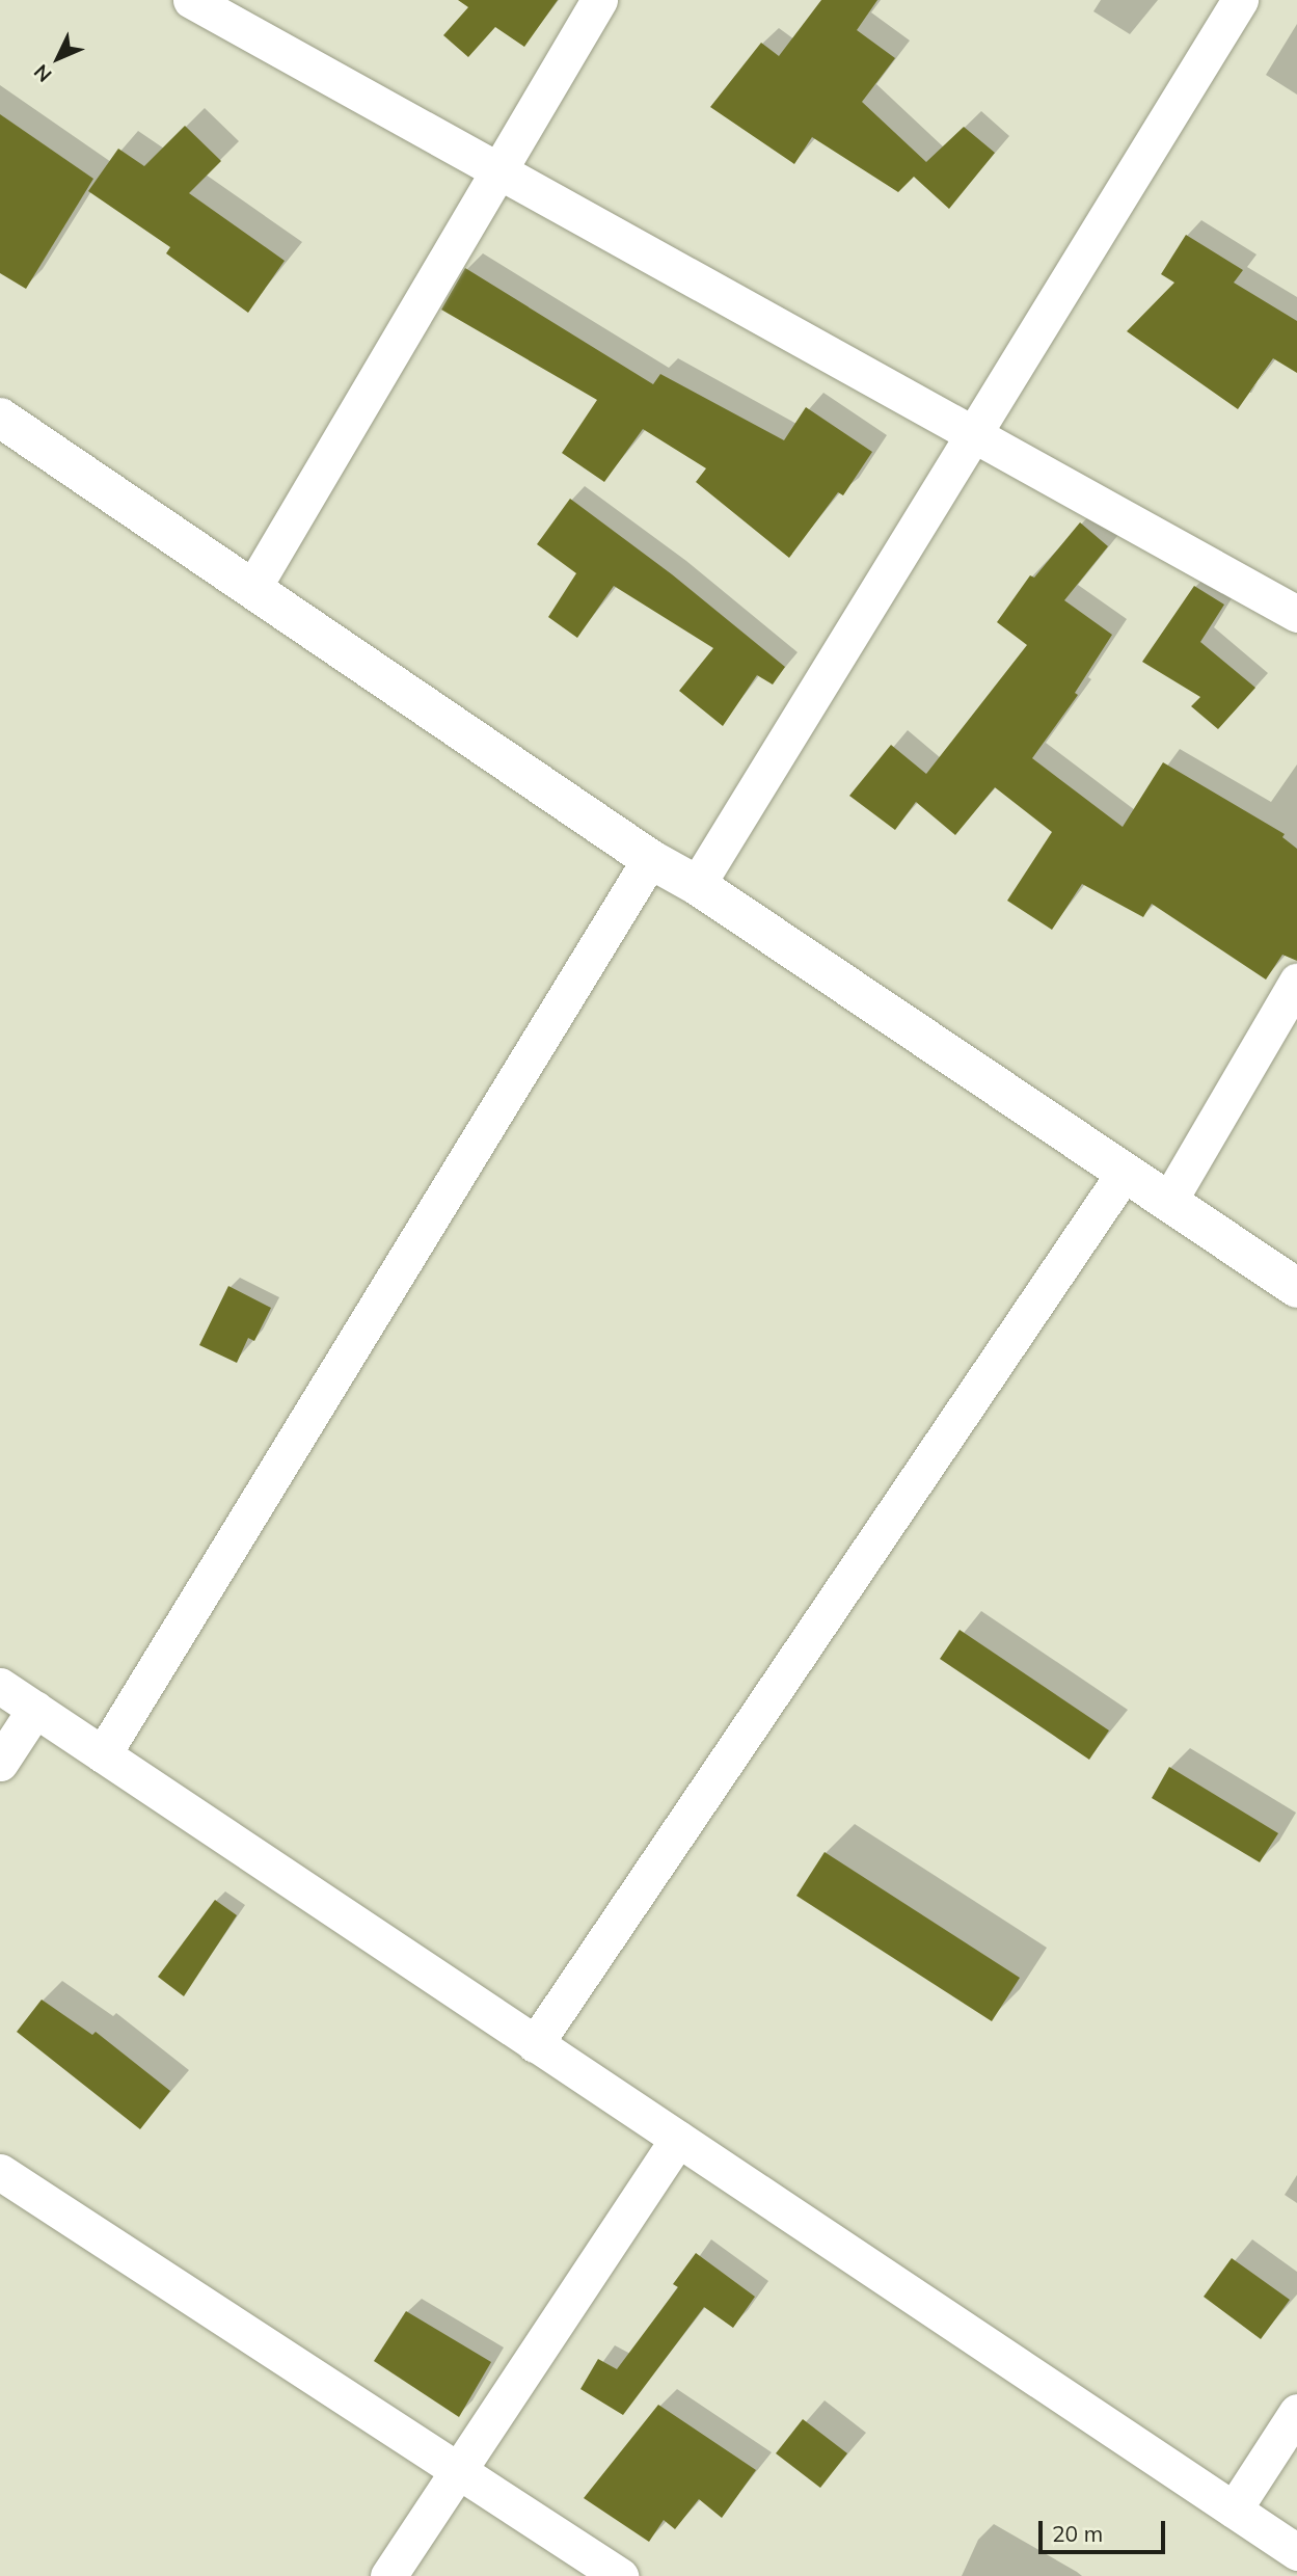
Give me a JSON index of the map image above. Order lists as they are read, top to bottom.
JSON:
{
  "scale_bar": "20 m",
  "north": "bottom left"
}
